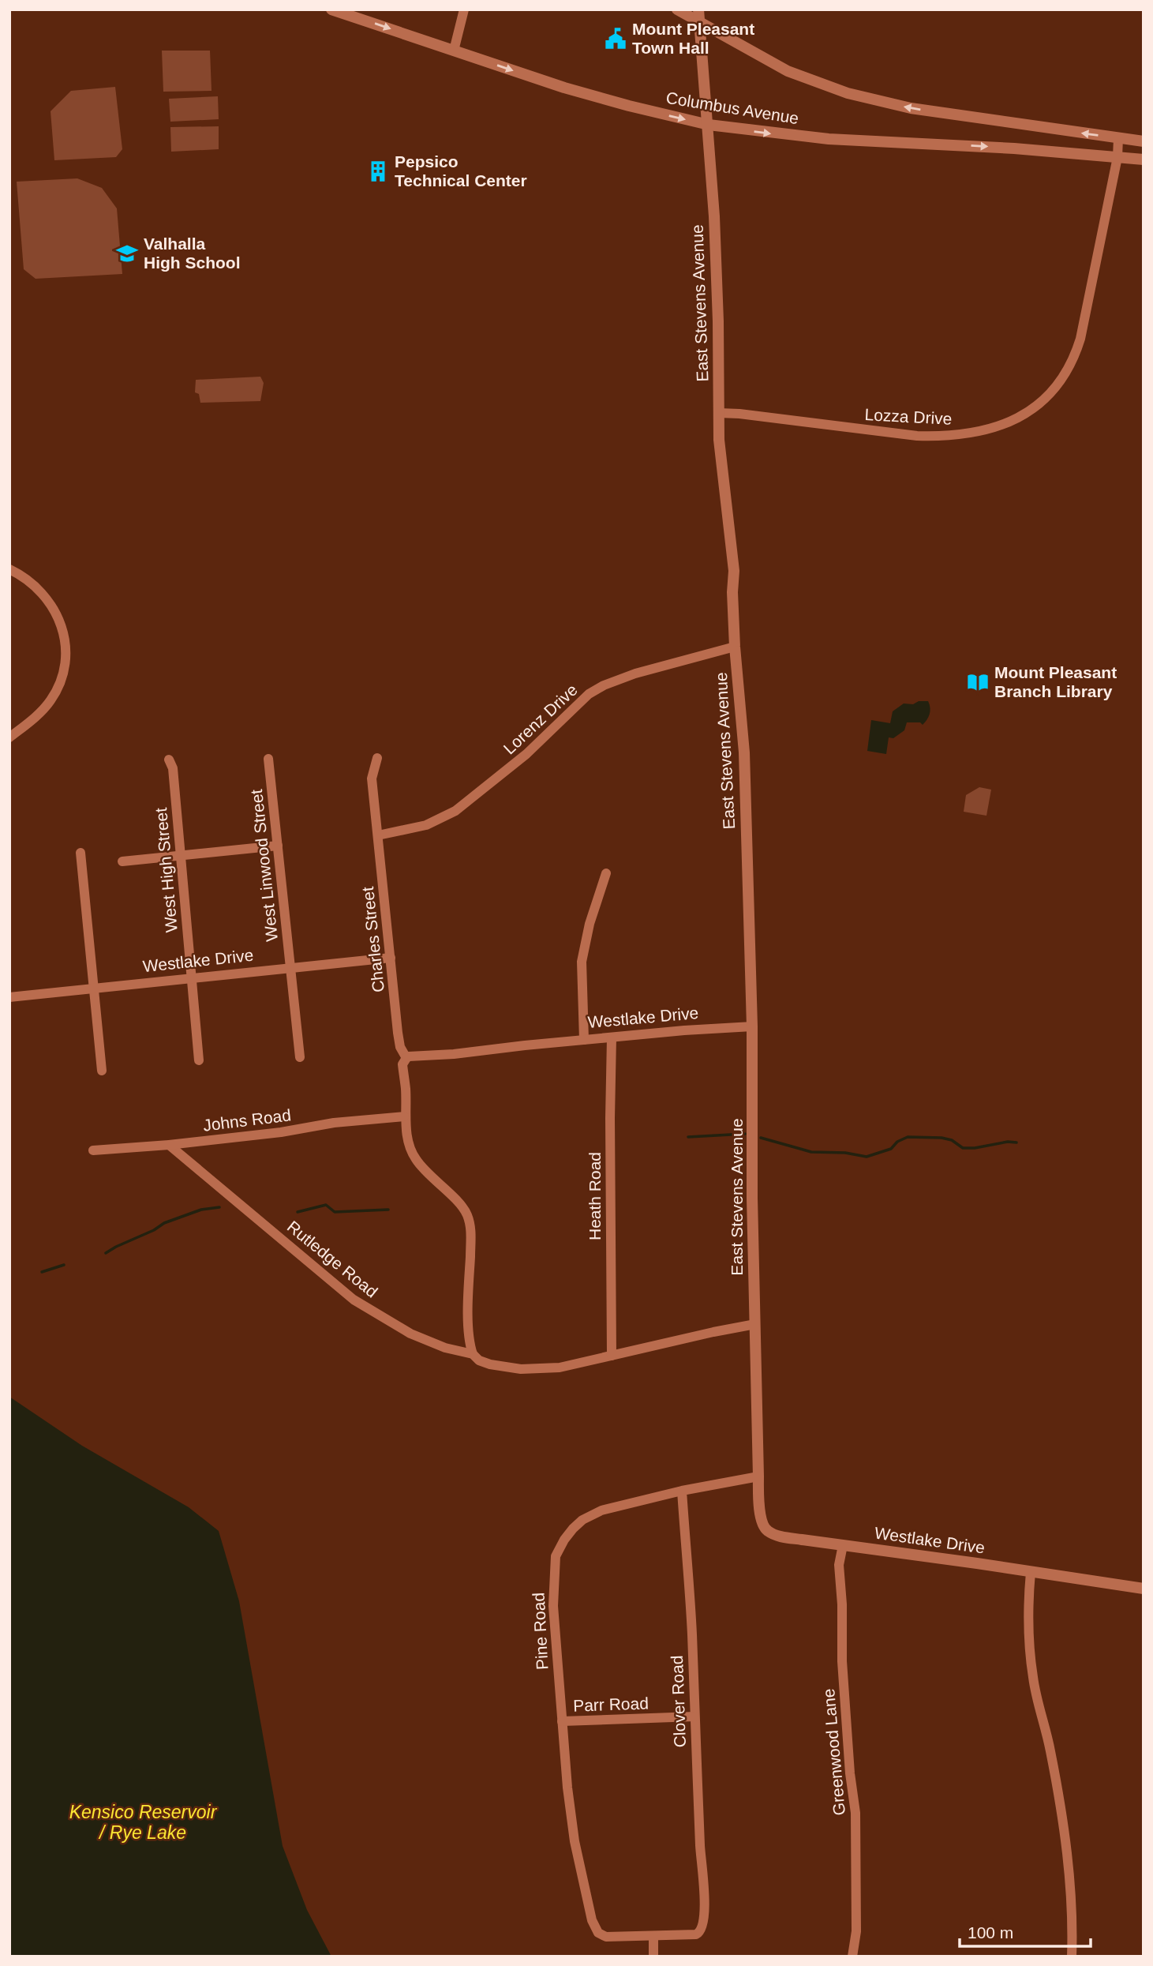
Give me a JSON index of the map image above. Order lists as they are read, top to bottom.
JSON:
{
  "streets": {
    "street": [
      "Columbus Avenue",
      "East Stevens Avenue",
      "Lozza Drive",
      "Lorenz Drive",
      "West Linwood Street",
      "West High Street",
      "Charles Street",
      "Westlake Drive",
      "Johns Road",
      "Heath Road",
      "Rutledge Road",
      "Pine Road",
      "Clover Road",
      "Parr Road",
      "Greenwood Lane"
    ]
  },
  "crossings": [
    ["Columbus Avenue", "East Stevens Avenue"],
    ["Columbus Avenue", "Lozza Drive"],
    ["East Stevens Avenue", "Lozza Drive"],
    ["East Stevens Avenue", "Lorenz Drive"],
    ["East Stevens Avenue", "Westlake Drive"],
    ["East Stevens Avenue", "Rutledge Road"],
    ["East Stevens Avenue", "Pine Road"],
    ["Lorenz Drive", "Charles Street"],
    ["West Linwood Street", "Westlake Drive"],
    ["West High Street", "Westlake Drive"],
    ["Charles Street", "Westlake Drive"],
    ["Charles Street", "Johns Road"],
    ["Charles Street", "Rutledge Road"],
    ["Westlake Drive", "Heath Road"],
    ["Westlake Drive", "Pine Road"],
    ["Westlake Drive", "Greenwood Lane"],
    ["Johns Road", "Rutledge Road"],
    ["Heath Road", "Rutledge Road"],
    ["Pine Road", "Clover Road"],
    ["Pine Road", "Parr Road"],
    ["Clover Road", "Parr Road"]
  ],
  "water": ["Kensico Reservoir / Rye Lake"],
  "places": {
    "public building": ["Mount Pleasant Town Hall"],
    "building": ["Pepsico Technical Center"],
    "school or university": ["Valhalla High School"],
    "library": ["Mount Pleasant Branch Library"]
  },
  "scale_bar": "100 m"
}
